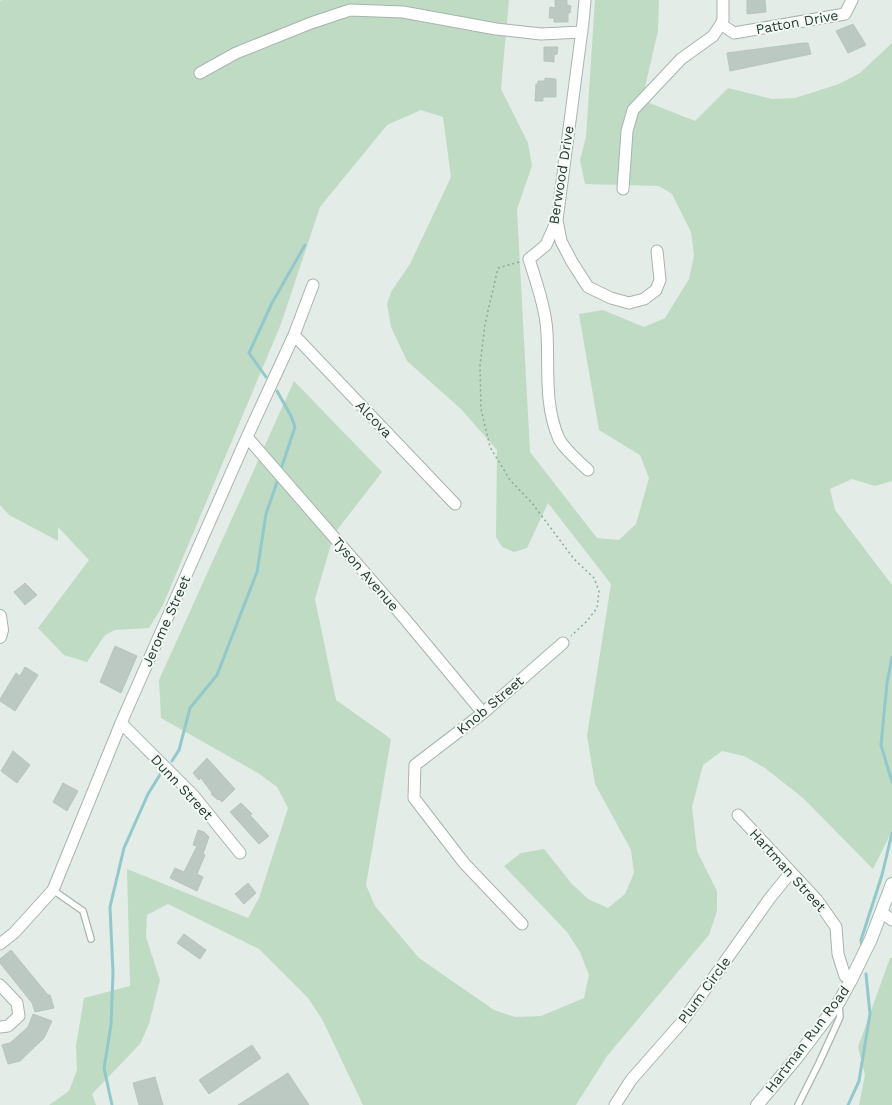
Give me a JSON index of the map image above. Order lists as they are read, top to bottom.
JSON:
{
  "streets": {
    "main road": ["Hartman Run Road"],
    "street": [
      "Patton Drive",
      "Berwood Drive",
      "Alcova",
      "Tyson Avenue",
      "Jerome Street",
      "Knob Street",
      "Dunn Street",
      "Hartman Street",
      "Plum Circle"
    ]
  },
  "crossings": [
    ["Alcova", "Jerome Street"],
    ["Tyson Avenue", "Jerome Street"],
    ["Tyson Avenue", "Knob Street"],
    ["Jerome Street", "Dunn Street"],
    ["Hartman Street", "Plum Circle"],
    ["Hartman Street", "Hartman Run Road"]
  ]
}
